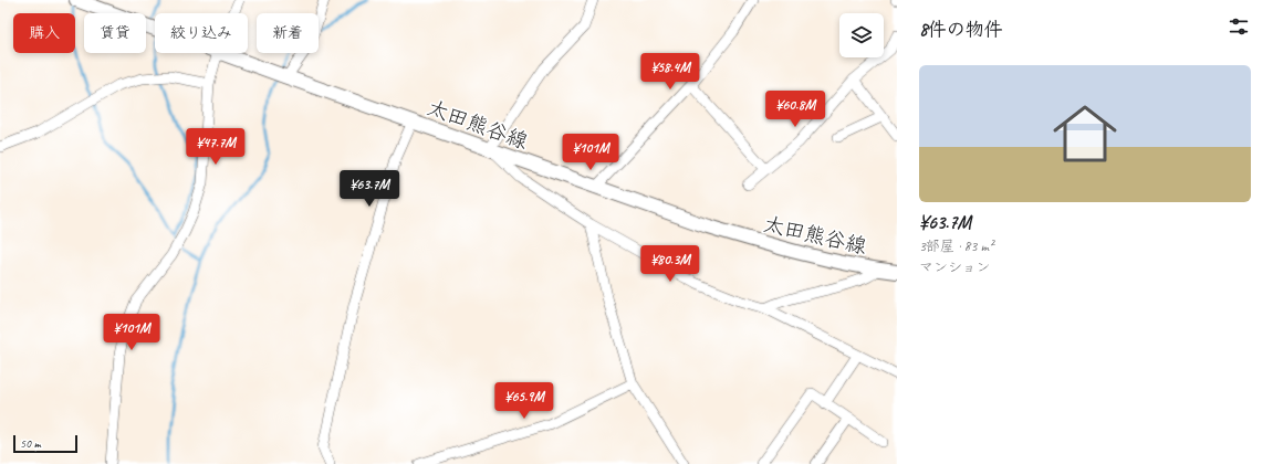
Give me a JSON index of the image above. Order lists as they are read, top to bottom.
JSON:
{
  "streets": {
    "main road": ["太田熊谷線"]
  },
  "scale_bar": "50 m",
  "page": {
    "heading": "8件の物件",
    "chip": [
      "購入",
      "賃貸",
      "絞り込み",
      "新着"
    ],
    "price": [
      "¥58.4M",
      "¥60.8M",
      "¥47.7M",
      "¥101M",
      "¥63.7M",
      "¥80.3M",
      "¥101M",
      "¥65.9M"
    ],
    "list": [
      {
        "name": "¥63.7M",
        "note": "3部屋 · 83 m² · マンション"
      }
    ],
    "scale": "50 m"
  }
}
